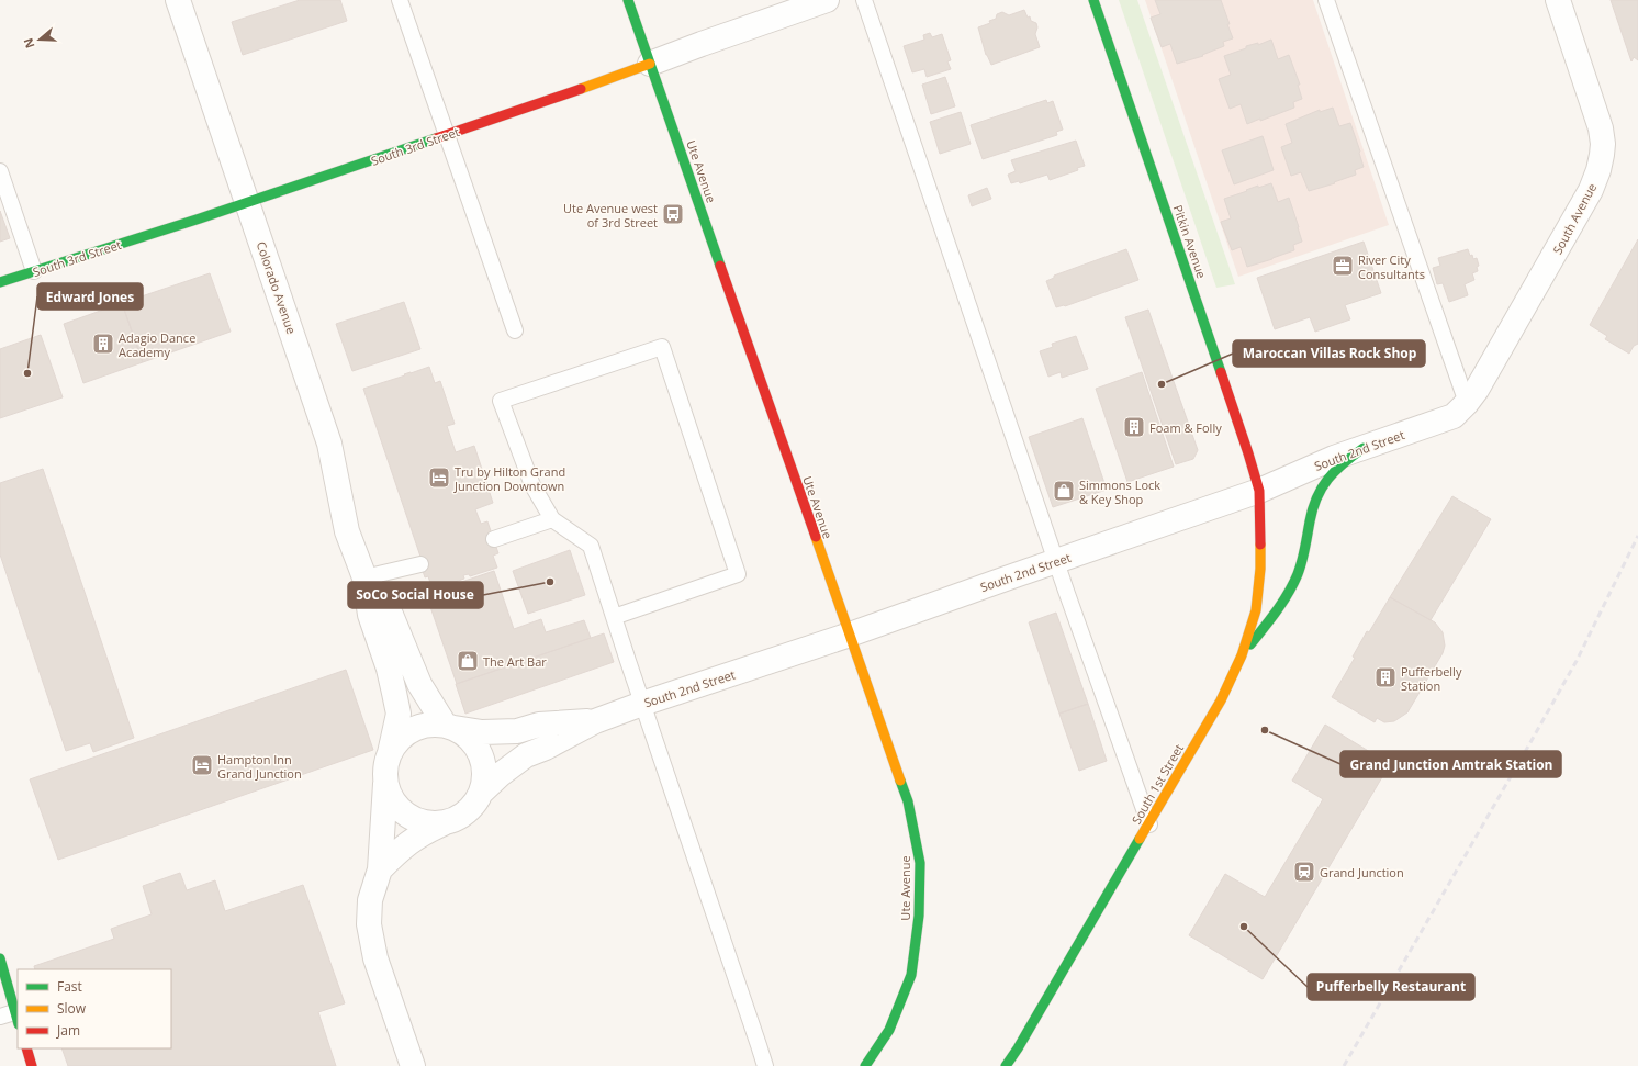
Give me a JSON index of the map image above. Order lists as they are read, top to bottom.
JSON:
{
  "streets": {
    "main road": [
      "South 3rd Street",
      "Ute Avenue",
      "Pitkin Avenue",
      "South 1st Street"
    ],
    "street": ["South Avenue", "Colorado Avenue", "South 2nd Street"]
  },
  "crossings": [
    ["South 3rd Street", "Ute Avenue"],
    ["South 3rd Street", "Colorado Avenue"],
    ["Ute Avenue", "South 2nd Street"],
    ["South Avenue", "South 2nd Street"],
    ["Pitkin Avenue", "South 2nd Street"],
    ["Pitkin Avenue", "South 1st Street"],
    ["Colorado Avenue", "South 2nd Street"],
    ["South 2nd Street", "South 1st Street"]
  ],
  "places": {
    "bus stop": ["Ute Avenue west of 3rd Street"],
    "office": ["River City Consultants"],
    "building": ["Adagio Dance Academy", "Foam & Folly", "Pufferbelly Station"],
    "other": [
      "Edward Jones",
      "Maroccan Villas Rock Shop",
      "SoCo Social House",
      "Grand Junction Amtrak Station",
      "Pufferbelly Restaurant"
    ],
    "hotel": ["Tru by Hilton Grand Junction Downtown", "Hampton Inn Grand Junction"],
    "shop": ["Simmons Lock & Key Shop", "The Art Bar"],
    "station": ["Grand Junction"]
  },
  "legend": ["Fast", "Slow", "Jam"],
  "north": "left"
}
